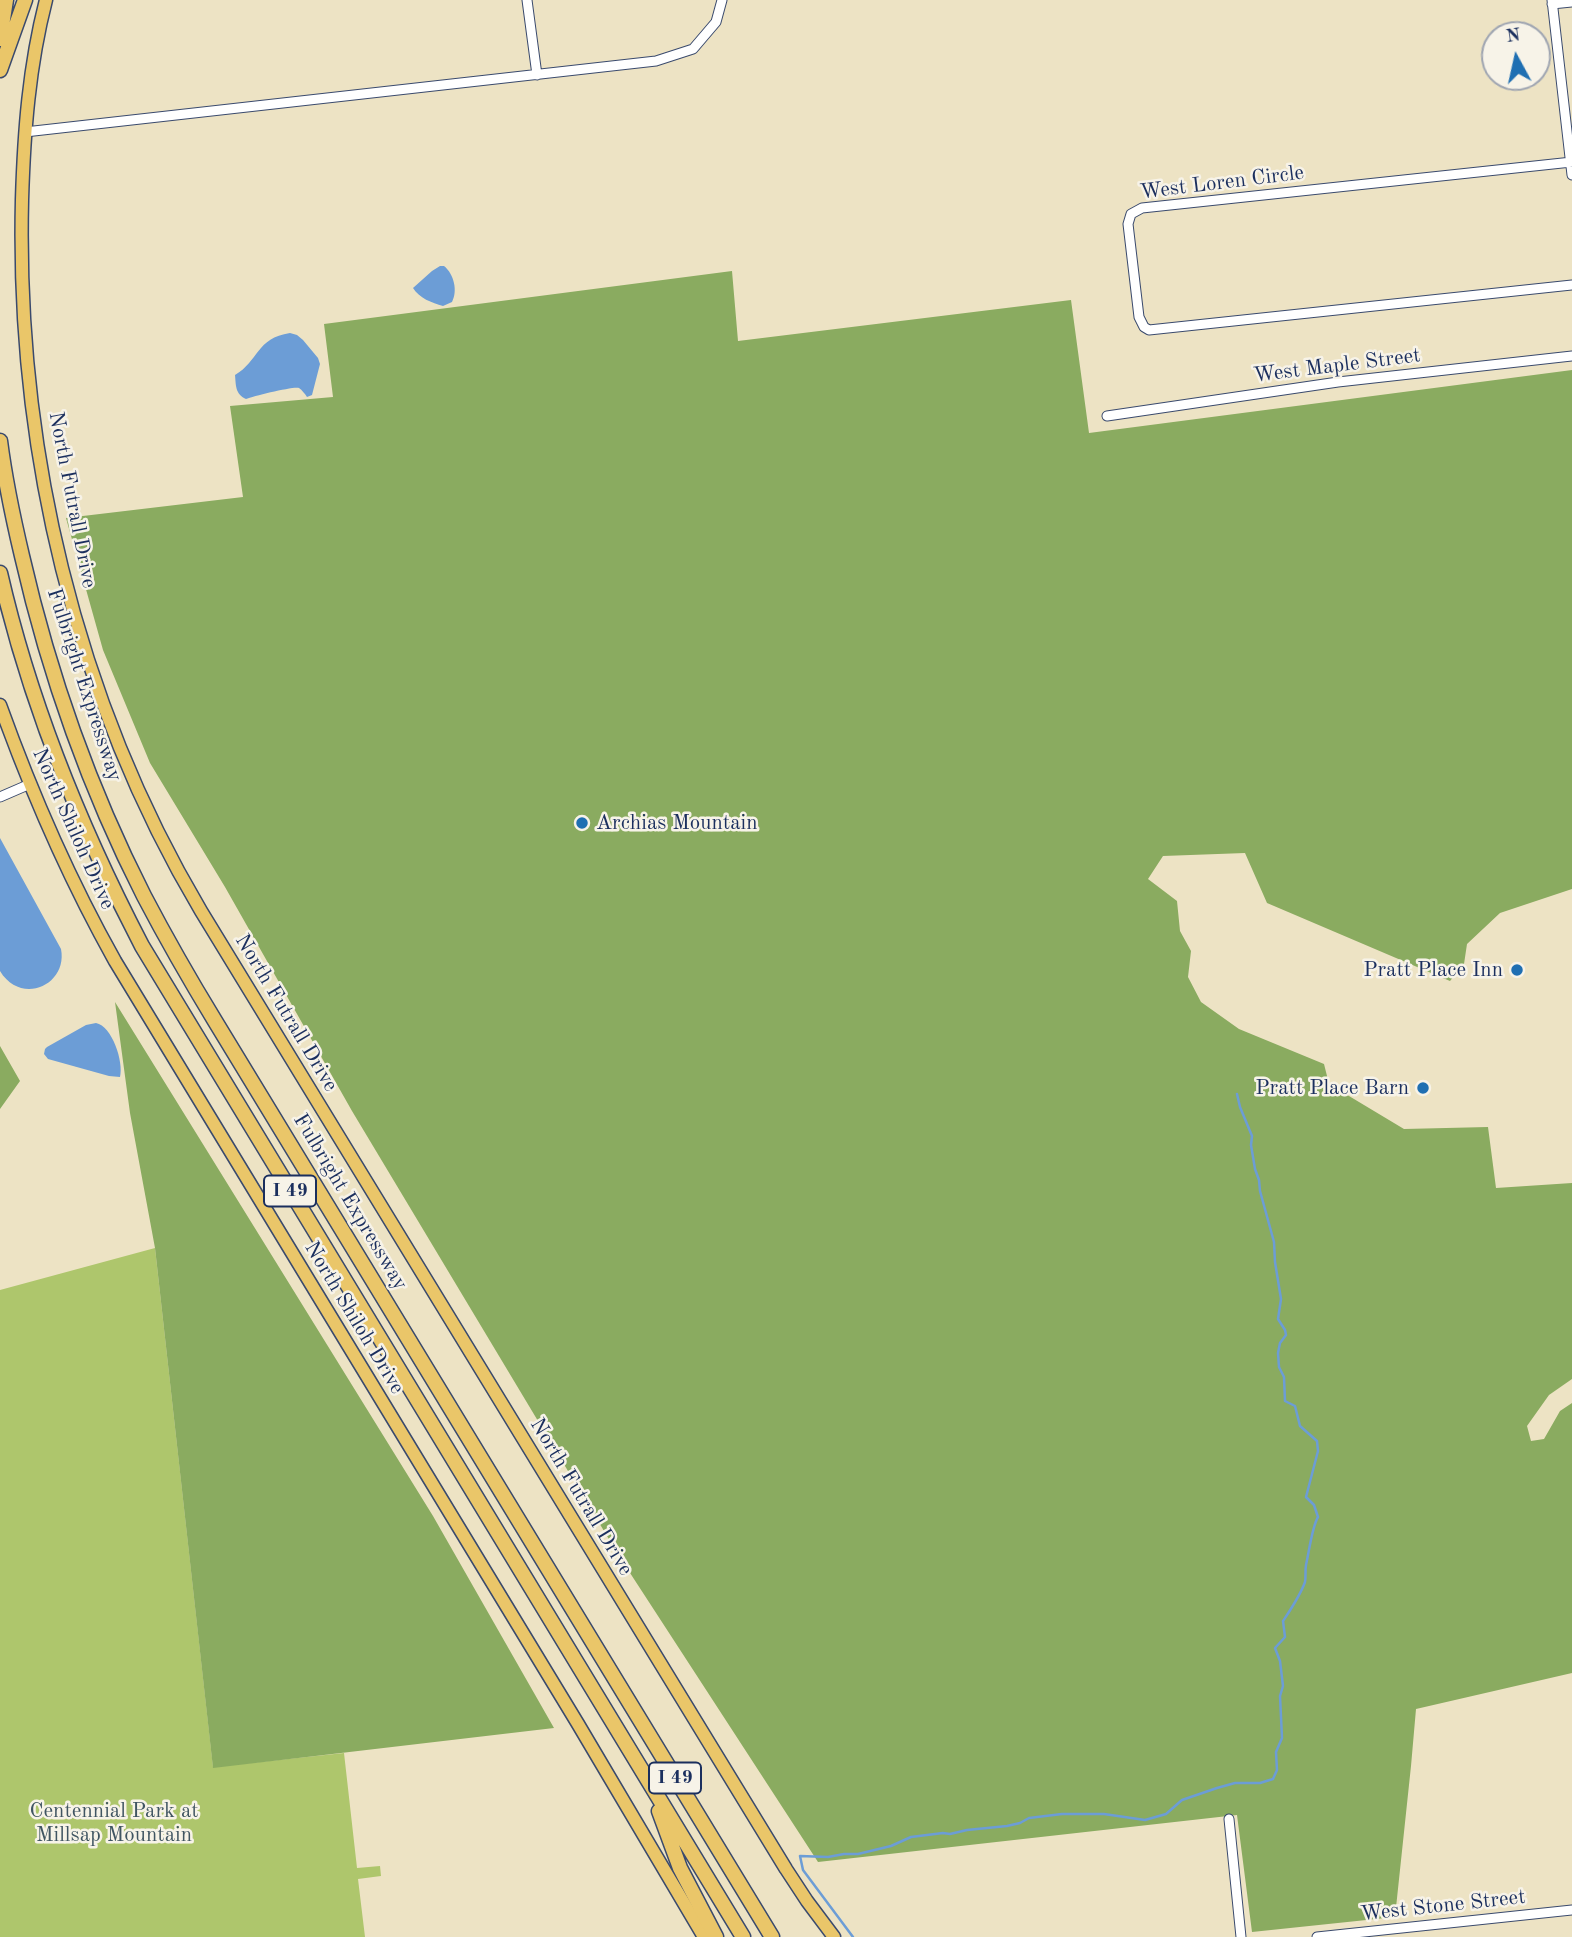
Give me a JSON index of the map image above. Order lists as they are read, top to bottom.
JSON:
{
  "streets": {
    "highway": ["Fulbright Expressway", "I 49"],
    "main road": ["North Futrall Drive", "North Shiloh Drive"],
    "street": ["West Loren Circle", "West Maple Street", "West Stone Street"]
  },
  "parks": ["Centennial Park at Millsap Mountain"],
  "places": ["Archias Mountain", "Pratt Place Inn", "Pratt Place Barn"],
  "north": "top"
}
